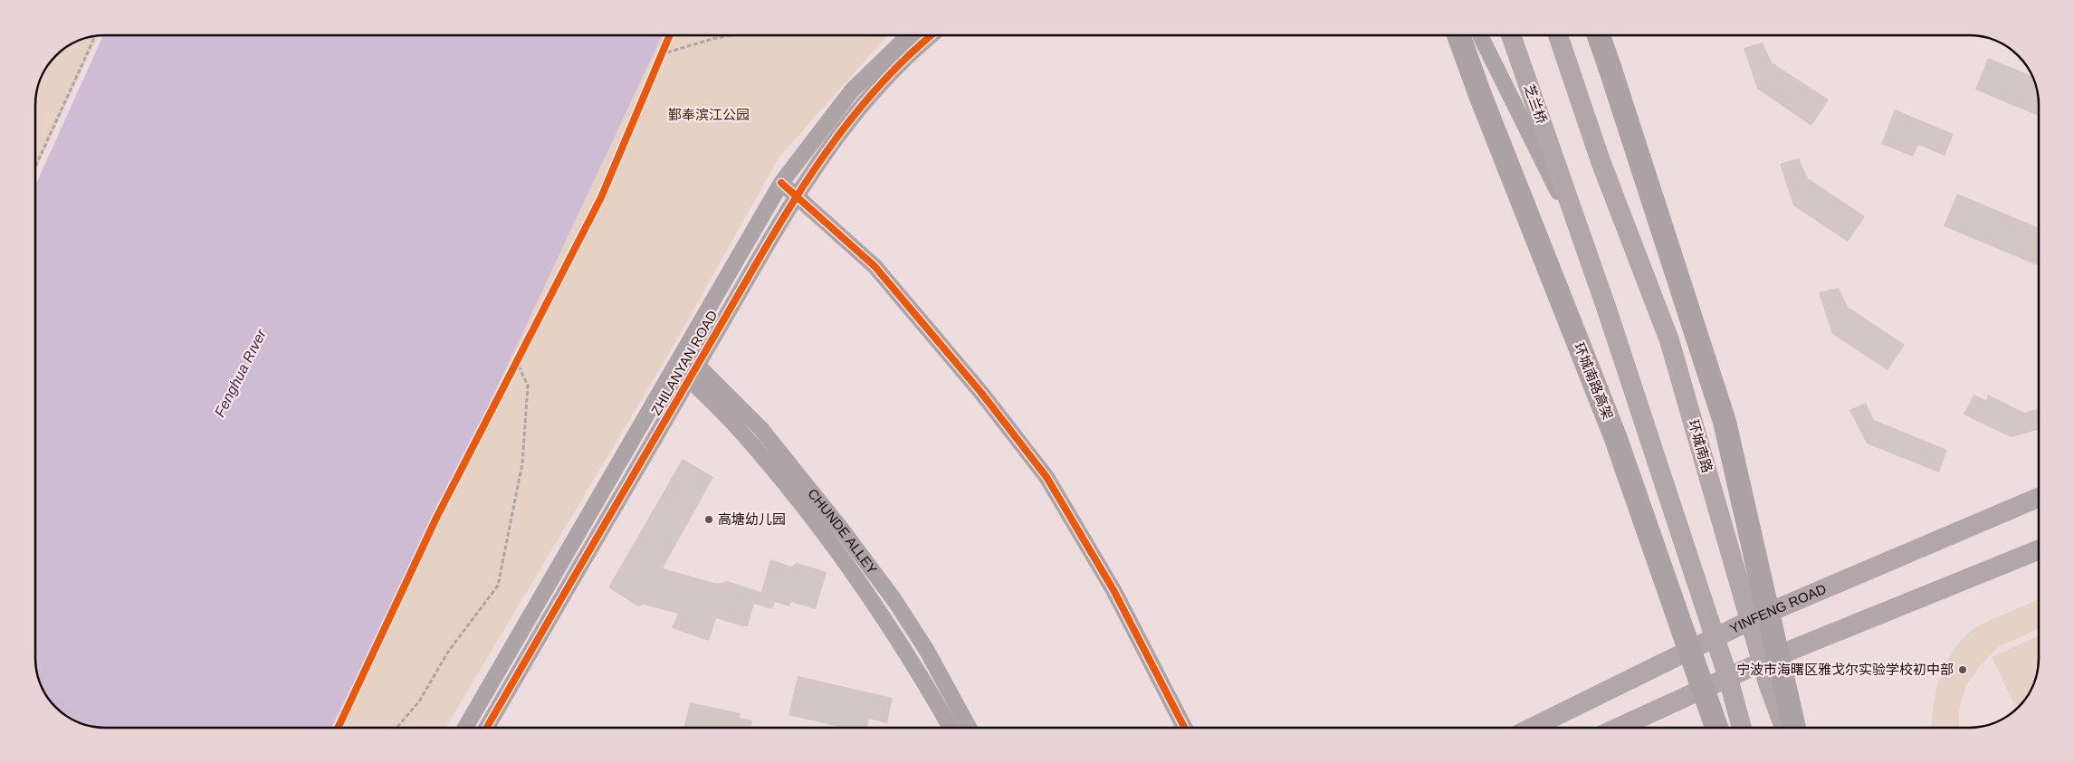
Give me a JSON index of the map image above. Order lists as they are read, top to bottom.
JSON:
{
  "streets": {
    "highway": ["环城南路高架"],
    "main road": ["芝兰桥", "环城南路", "YINFENG ROAD"],
    "street": ["ZHILANYAN ROAD", "CHUNDE ALLEY"]
  },
  "crossings": [
    ["ZHILANYAN ROAD", "CHUNDE ALLEY"],
    ["环城南路", "YINFENG ROAD"]
  ],
  "water": ["Fenghua Rıver"],
  "parks": ["鄞奉滨江公园"],
  "places": ["高塘幼儿园", "宁波市海曙区雅戈尔实验学校初中部"]
}
